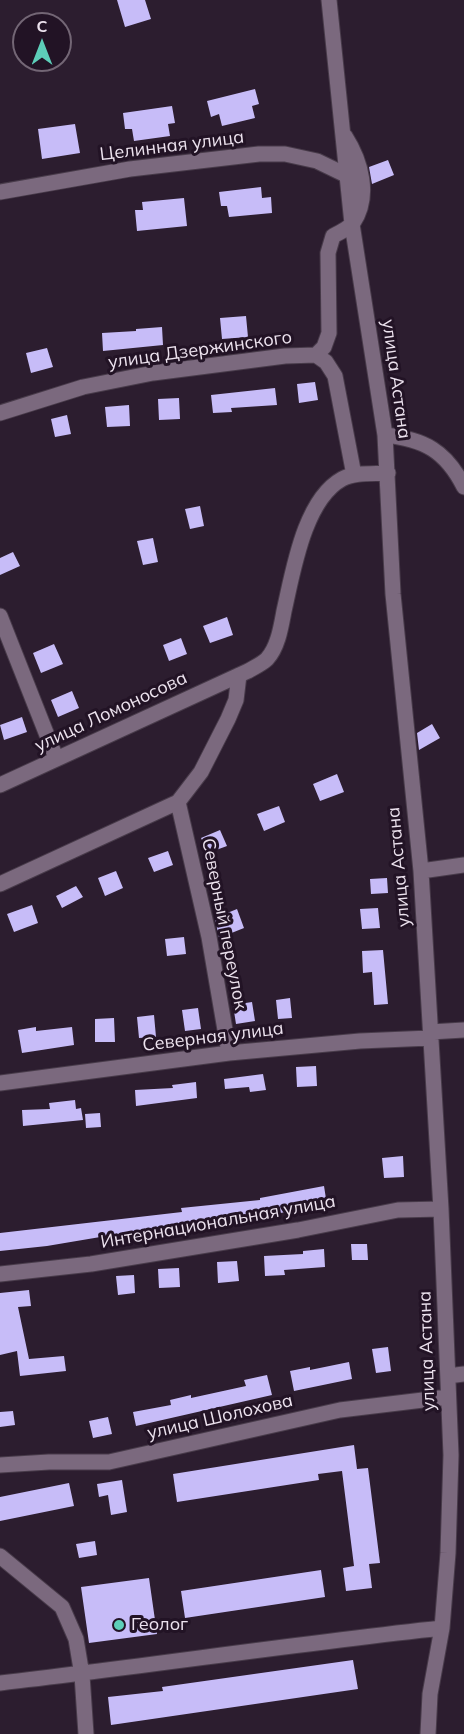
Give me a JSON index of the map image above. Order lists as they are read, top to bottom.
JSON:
{
  "streets": {
    "street": [
      "Целинная улица",
      "улица Дзержинского",
      "улица Астана",
      "улица Ломоносова",
      "Северный переулок",
      "Северная улица",
      "Интернациональная улица",
      "улица Шолохова"
    ]
  },
  "crossings": [
    ["Целинная улица", "улица Астана"],
    ["улица Дзержинского", "улица Ломоносова"],
    ["улица Астана", "улица Ломоносова"],
    ["улица Астана", "Северная улица"],
    ["улица Астана", "Интернациональная улица"],
    ["улица Астана", "улица Шолохова"],
    ["Северный переулок", "Северная улица"]
  ],
  "places": ["Геолог"],
  "north": "top"
}
